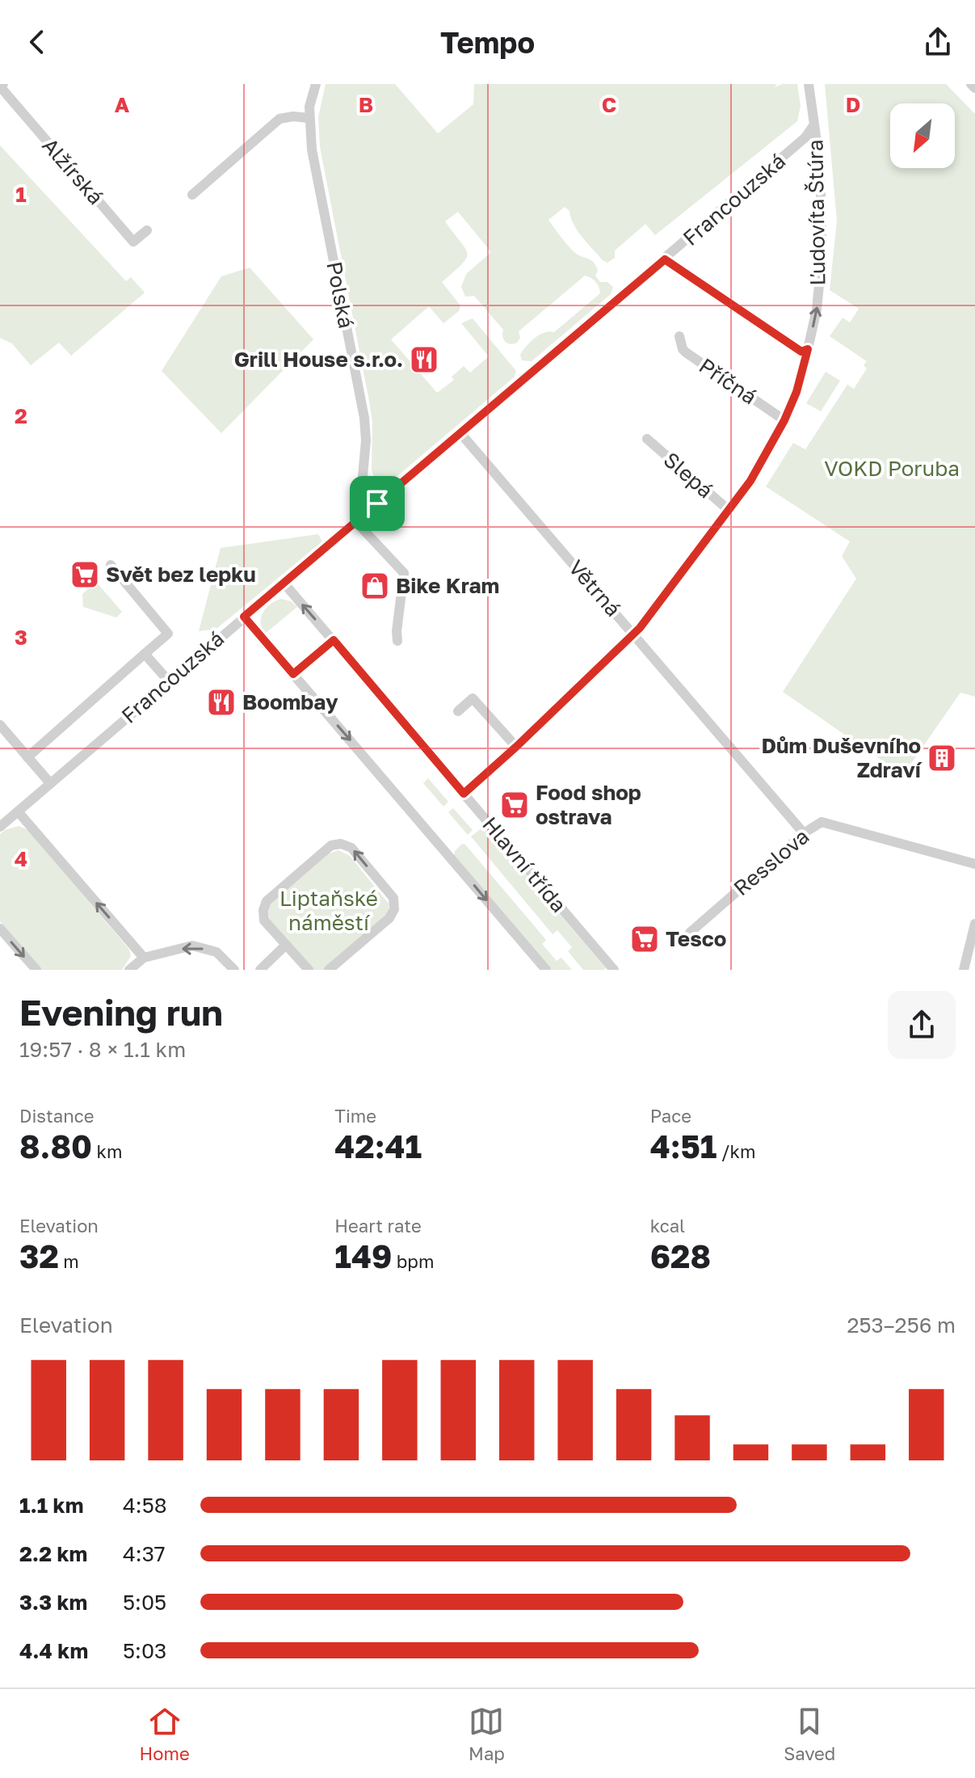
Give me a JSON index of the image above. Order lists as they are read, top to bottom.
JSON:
{
  "streets": {
    "street": [
      "Alžírská",
      "Francouzská",
      "Ľudovíta Štúra",
      "Polská",
      "Příčná",
      "Slepá",
      "Větrná",
      "Resslova",
      "Hlavní třída"
    ]
  },
  "crossings": [
    ["Francouzská", "Ľudovíta Štúra"],
    ["Francouzská", "Polská"],
    ["Francouzská", "Větrná"],
    ["Francouzská", "Hlavní třída"],
    ["Ľudovíta Štúra", "Příčná"],
    ["Ľudovíta Štúra", "Slepá"],
    ["Ľudovíta Štúra", "Větrná"],
    ["Ľudovíta Štúra", "Hlavní třída"],
    ["Větrná", "Resslova"]
  ],
  "parks": ["VOKD Poruba", "Liptaňské náměstí"],
  "places": {
    "restaurant": ["Grill House s.r.o.", "Boombay"],
    "supermarket": ["Svět bez lepku", "Food shop ostrava", "Tesco"],
    "shop": ["Bike Kram"],
    "building": ["Dům Duševního Zdraví"]
  },
  "north": "bottom left",
  "page": {
    "header": "Tempo",
    "heading": ["Evening run", "19:57 · 8 × 1.1 km"],
    "stats": [
      ["Distance", "8.80 km"],
      ["Time", "42:41"],
      ["Pace", "4:51 /km"],
      ["Elevation", "32 m"],
      ["Heart rate", "149 bpm"],
      ["kcal", "628"]
    ],
    "chart": ["Elevation", "253–256 m"],
    "list": [
      {
        "name": "1.1 km",
        "note": "4:58"
      },
      {
        "name": "2.2 km",
        "note": "4:37"
      },
      {
        "name": "3.3 km",
        "note": "5:05"
      },
      {
        "name": "4.4 km",
        "note": "5:03"
      }
    ],
    "tabs": ["Home", "Map", "Saved"]
  },
  "grid": {
    "columns": [
      "A",
      "B",
      "C",
      "D"
    ],
    "rows": [
      "1",
      "2",
      "3",
      "4"
    ]
  }
}
